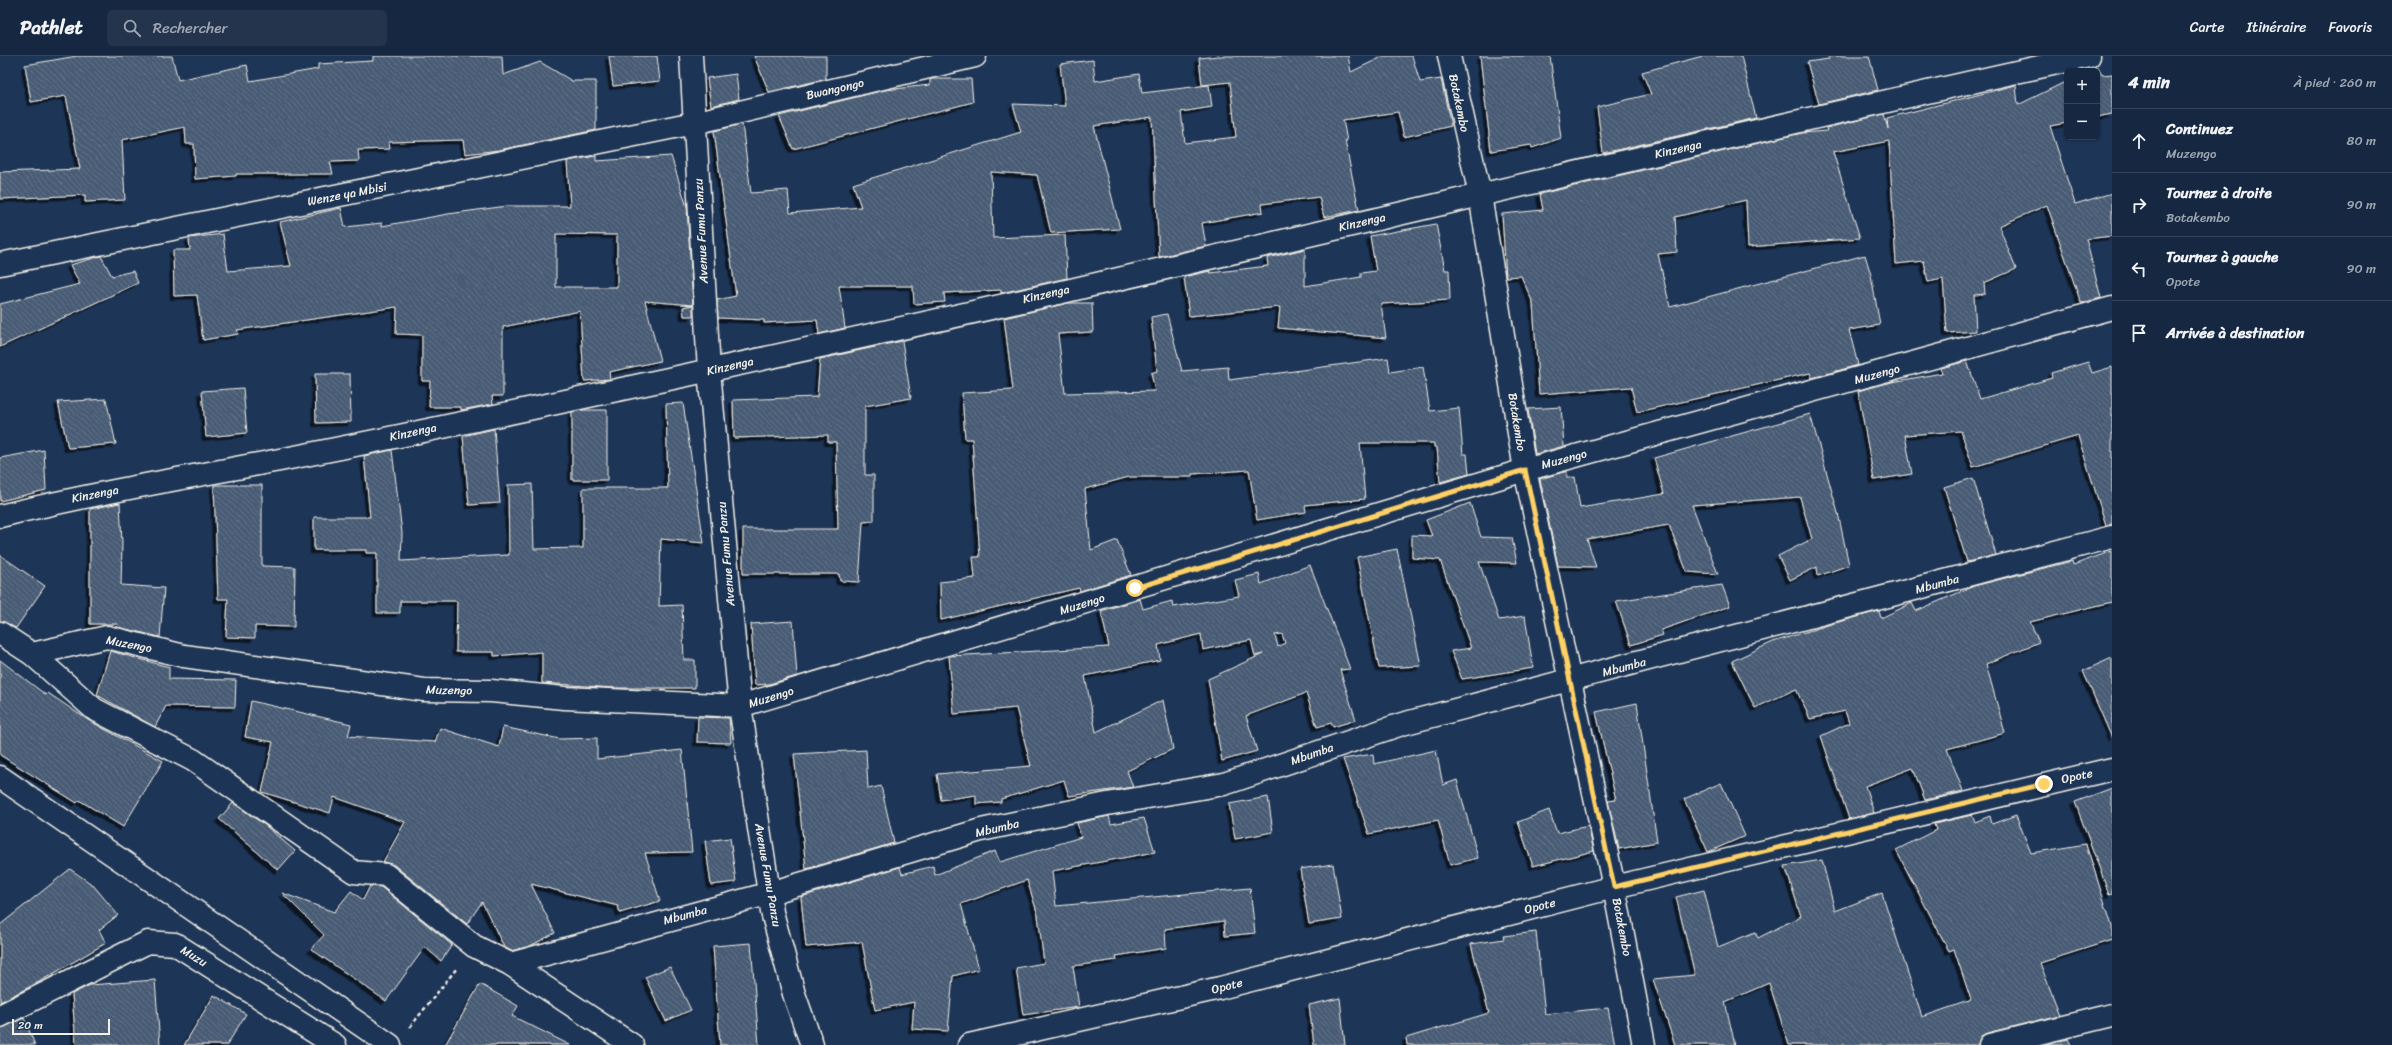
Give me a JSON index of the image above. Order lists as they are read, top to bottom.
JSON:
{
  "streets": {
    "street": [
      "Bwangongo",
      "Botakembo",
      "Kinzenga",
      "Wenze ya Mbisi",
      "Avenue Fumu Panzu",
      "Muzengo",
      "Mbumba",
      "Opote",
      "Muzu"
    ]
  },
  "crossings": [
    ["Bwangongo", "Wenze ya Mbisi"],
    ["Bwangongo", "Avenue Fumu Panzu"],
    ["Botakembo", "Kinzenga"],
    ["Botakembo", "Muzengo"],
    ["Botakembo", "Mbumba"],
    ["Botakembo", "Opote"],
    ["Kinzenga", "Avenue Fumu Panzu"],
    ["Wenze ya Mbisi", "Avenue Fumu Panzu"],
    ["Avenue Fumu Panzu", "Muzengo"],
    ["Avenue Fumu Panzu", "Mbumba"]
  ],
  "scale_bar": "20 m",
  "page": {
    "header": "Pathlet",
    "search": "Rechercher",
    "nav": ["Carte", "Itinéraire", "Favoris"],
    "heading": ["4 min", "À pied · 260 m"],
    "map_buttons": ["+", "−"],
    "list": [
      ["Continuez", "Muzengo", "80 m"],
      ["Tournez à droite", "Botakembo", "90 m"],
      ["Tournez à gauche", "Opote", "90 m"],
      "Arrivée à destination"
    ],
    "scale": "20 m"
  }
}
